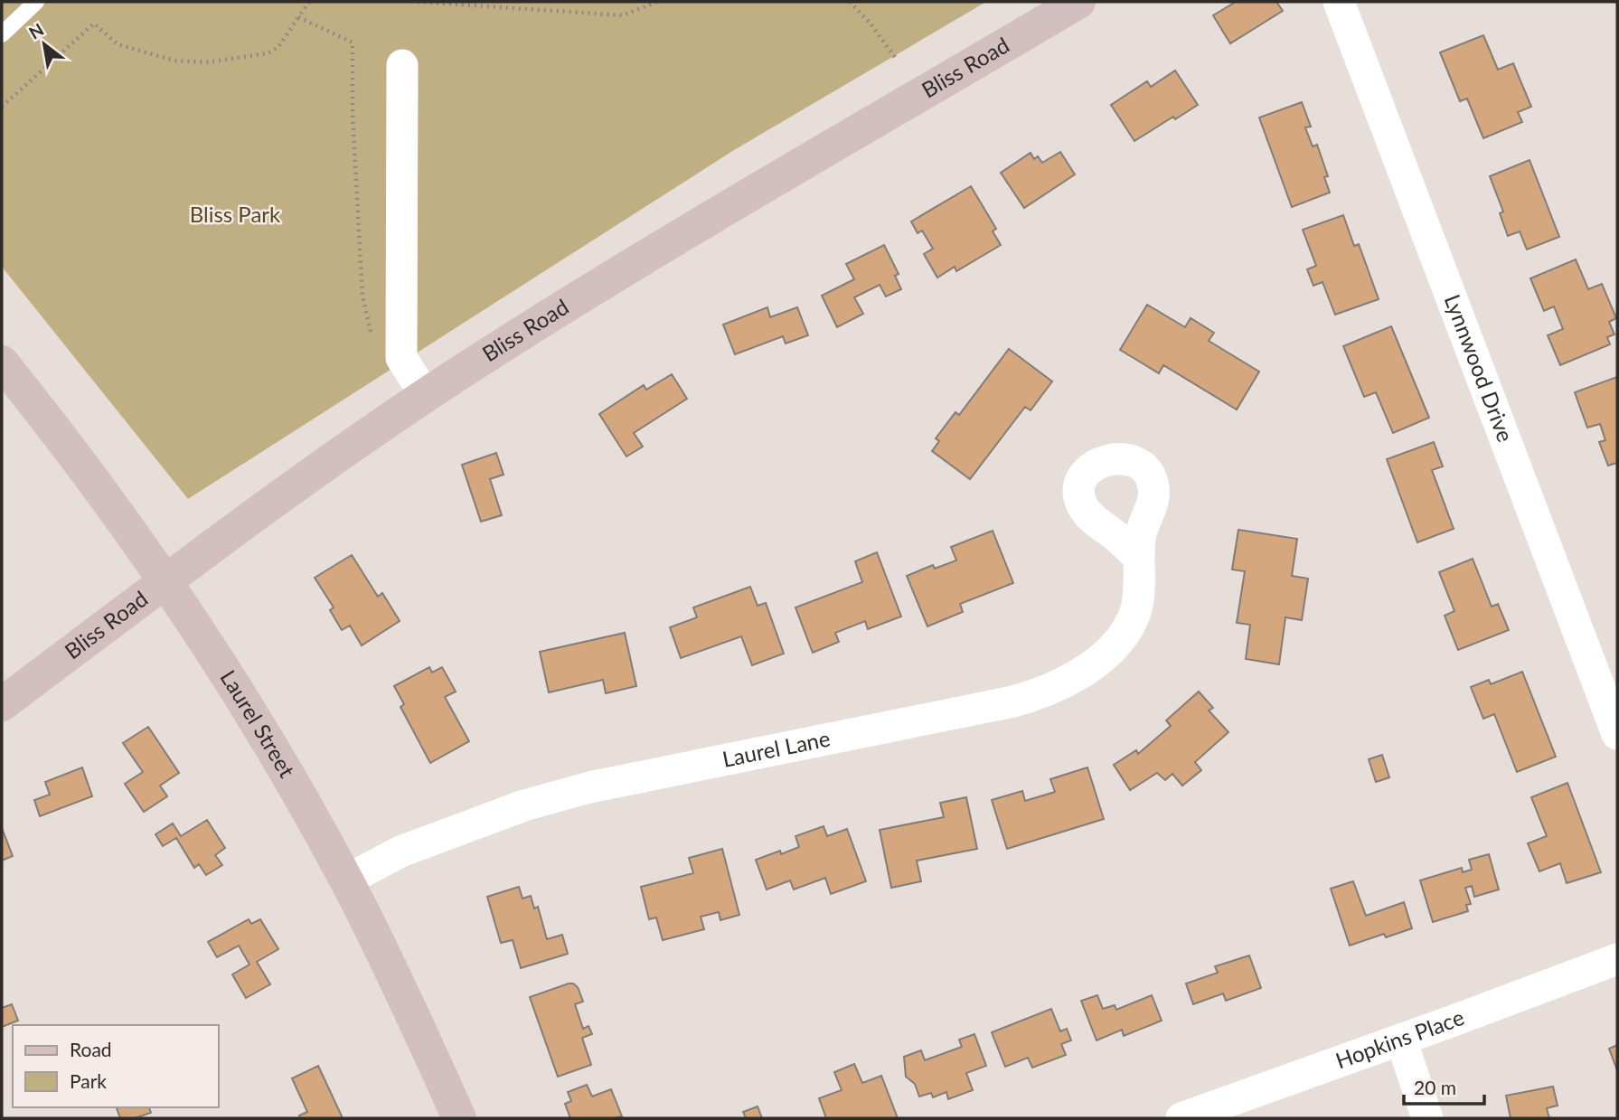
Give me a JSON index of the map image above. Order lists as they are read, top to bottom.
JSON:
{
  "streets": {
    "main road": ["Bliss Road", "Laurel Street"],
    "street": ["Lynnwood Drive", "Laurel Lane", "Hopkins Place"]
  },
  "crossings": [
    ["Bliss Road", "Laurel Street"],
    ["Laurel Street", "Laurel Lane"]
  ],
  "parks": ["Bliss Park"],
  "legend": ["Road", "Park"],
  "scale_bar": "20 m",
  "north": "top left"
}
